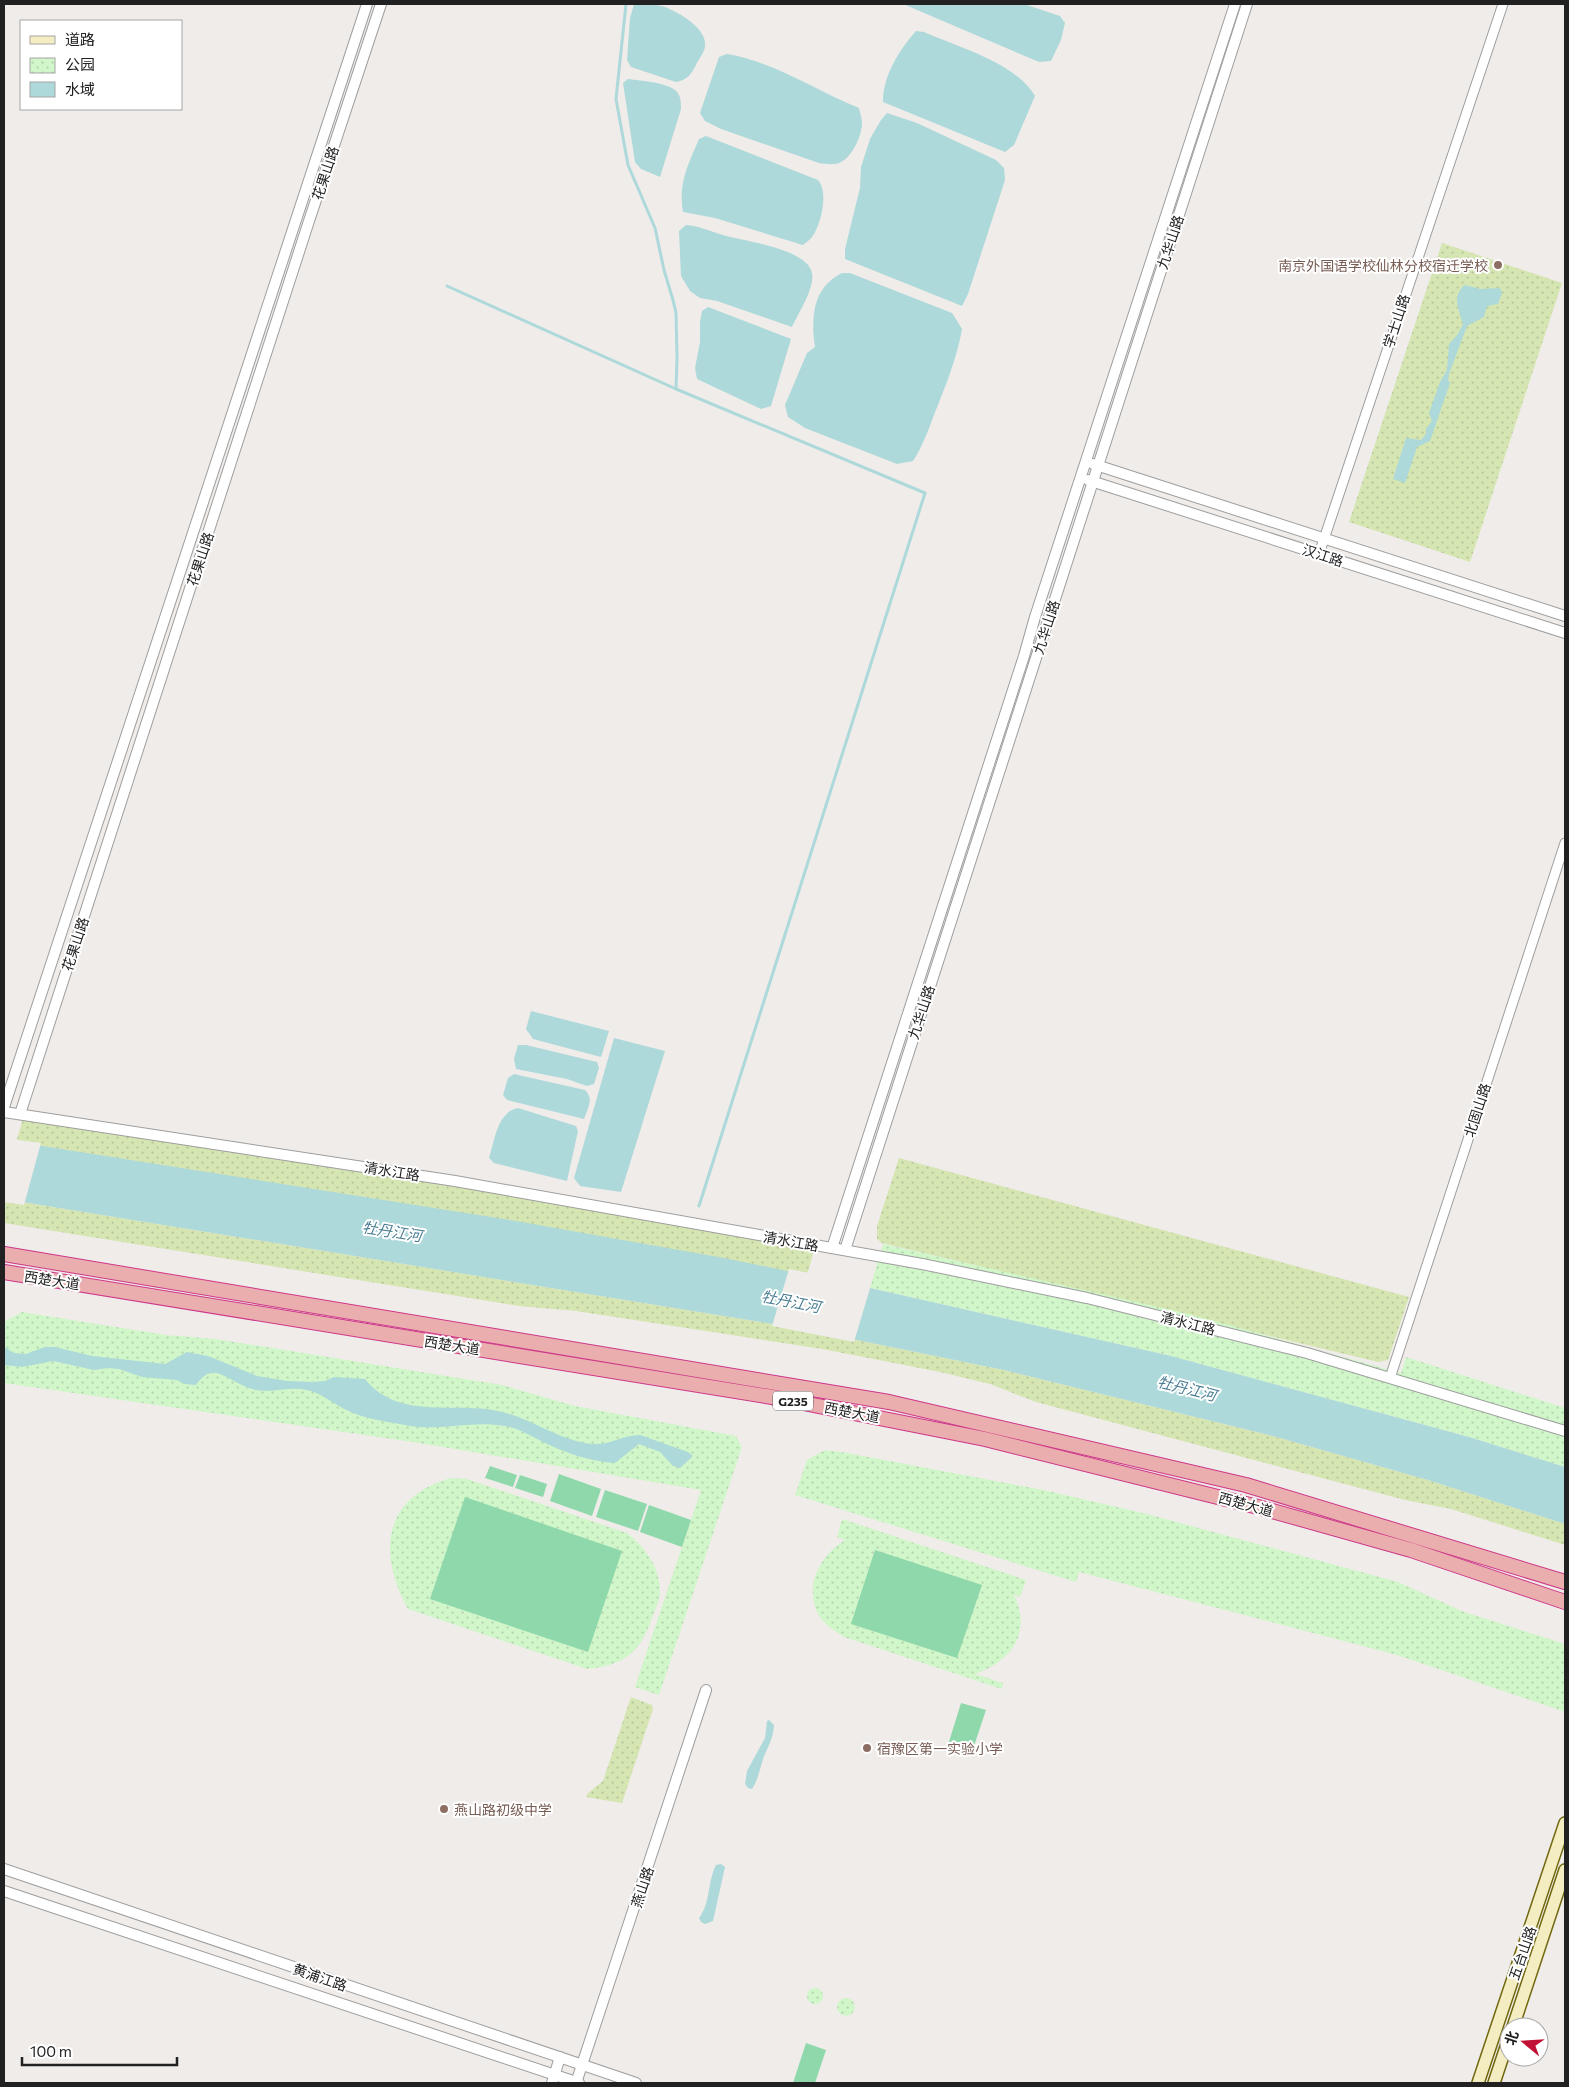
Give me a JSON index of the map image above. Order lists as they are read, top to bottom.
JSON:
{
  "streets": {
    "highway": ["西楚大道", "G235"],
    "main road": ["五台山路"],
    "street": [
      "花果山路",
      "九华山路",
      "学士山路",
      "汉江路",
      "北固山路",
      "清水江路",
      "燕山路",
      "黄浦江路"
    ]
  },
  "crossings": [
    ["花果山路", "清水江路"],
    ["九华山路", "汉江路"],
    ["九华山路", "清水江路"],
    ["学士山路", "汉江路"],
    ["北固山路", "清水江路"],
    ["燕山路", "黄浦江路"]
  ],
  "water": ["牡丹江河"],
  "places": ["南京外国语学校仙林分校宿迁学校", "宿豫区第一实验小学", "燕山路初级中学"],
  "legend": ["道路", "公园", "水域"],
  "scale_bar": "100 m",
  "north": "left"
}
